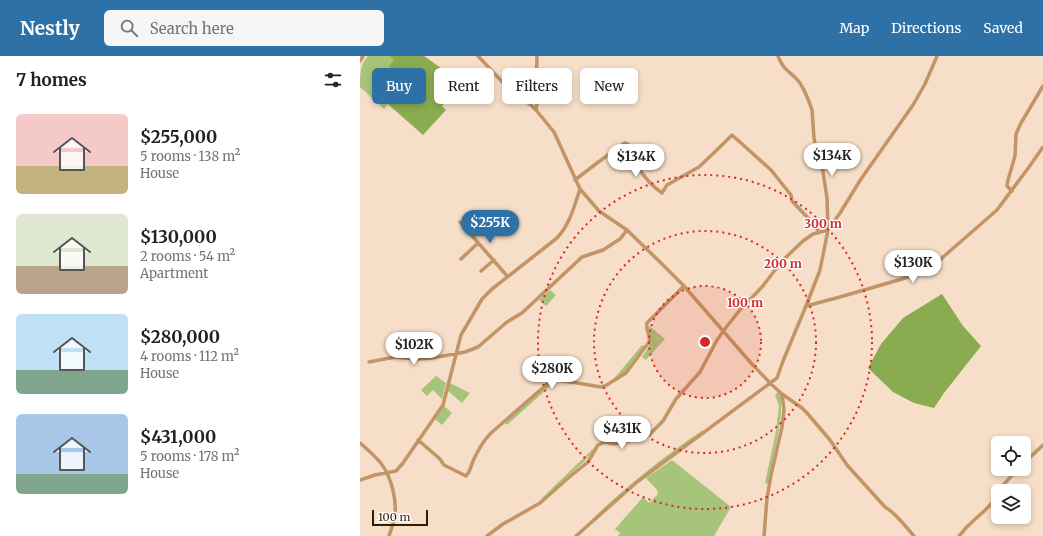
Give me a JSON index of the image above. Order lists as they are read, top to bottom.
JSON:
{
  "scale_bar": "100 m",
  "page": {
    "header": "Nestly",
    "search": "Search here",
    "nav": ["Map", "Directions", "Saved"],
    "heading": "7 homes",
    "chip": [
      "Buy",
      "Rent",
      "Filters",
      "New"
    ],
    "list": [
      {
        "name": "$255,000",
        "note": "5 rooms · 138 m² · House"
      },
      {
        "name": "$130,000",
        "note": "2 rooms · 54 m² · Apartment"
      },
      {
        "name": "$280,000",
        "note": "4 rooms · 112 m² · House"
      },
      {
        "name": "$431,000",
        "note": "5 rooms · 178 m² · House"
      }
    ],
    "price": [
      "$134K",
      "$134K",
      "$255K",
      "$130K",
      "$102K",
      "$280K",
      "$431K"
    ],
    "scale": "100 m"
  },
  "rings": ["300 m", "200 m", "100 m"]
}
